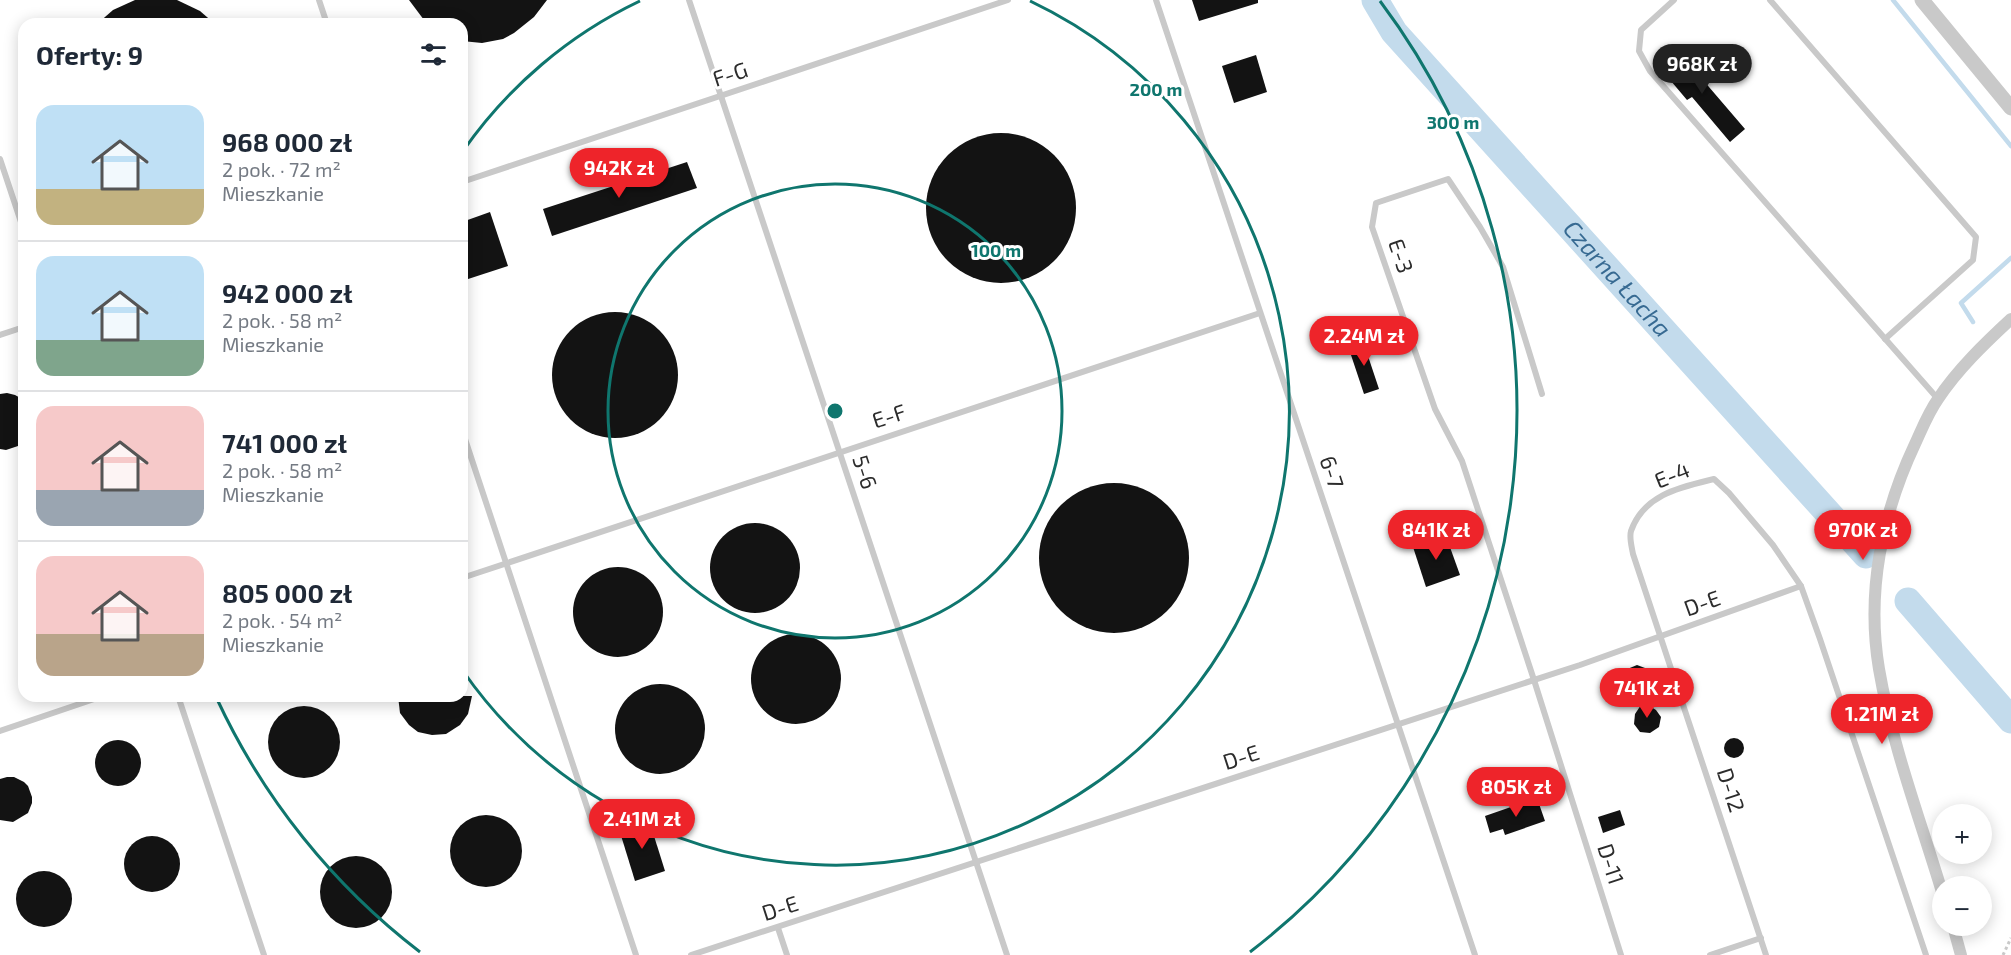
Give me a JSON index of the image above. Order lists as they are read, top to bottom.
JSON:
{
  "streets": {
    "lane": [
      "F-G",
      "E-3",
      "E-F",
      "5-6",
      "6-7",
      "E-4",
      "D-E",
      "D-12",
      "D-11"
    ]
  },
  "crossings": [
    ["F-G", "5-6"],
    ["E-3", "D-E"],
    ["E-3", "D-11"],
    ["E-F", "5-6"],
    ["E-F", "6-7"],
    ["5-6", "D-E"],
    ["6-7", "D-E"],
    ["E-4", "D-E"],
    ["E-4", "D-12"],
    ["D-E", "D-12"],
    ["D-E", "D-11"]
  ],
  "water": ["Czarna Łacha"],
  "page": {
    "heading": "Oferty: 9",
    "price": [
      "968K zł",
      "942K zł",
      "2.24M zł",
      "841K zł",
      "970K zł",
      "741K zł",
      "1.21M zł",
      "805K zł",
      "2.41M zł"
    ],
    "list": [
      {
        "name": "968 000 zł",
        "note": "2 pok. · 72 m² · Mieszkanie"
      },
      {
        "name": "942 000 zł",
        "note": "2 pok. · 58 m² · Mieszkanie"
      },
      {
        "name": "741 000 zł",
        "note": "2 pok. · 58 m² · Mieszkanie"
      },
      {
        "name": "805 000 zł",
        "note": "2 pok. · 54 m² · Mieszkanie"
      }
    ],
    "map_buttons": ["+", "−"]
  },
  "rings": ["200 m", "300 m", "100 m"]
}
